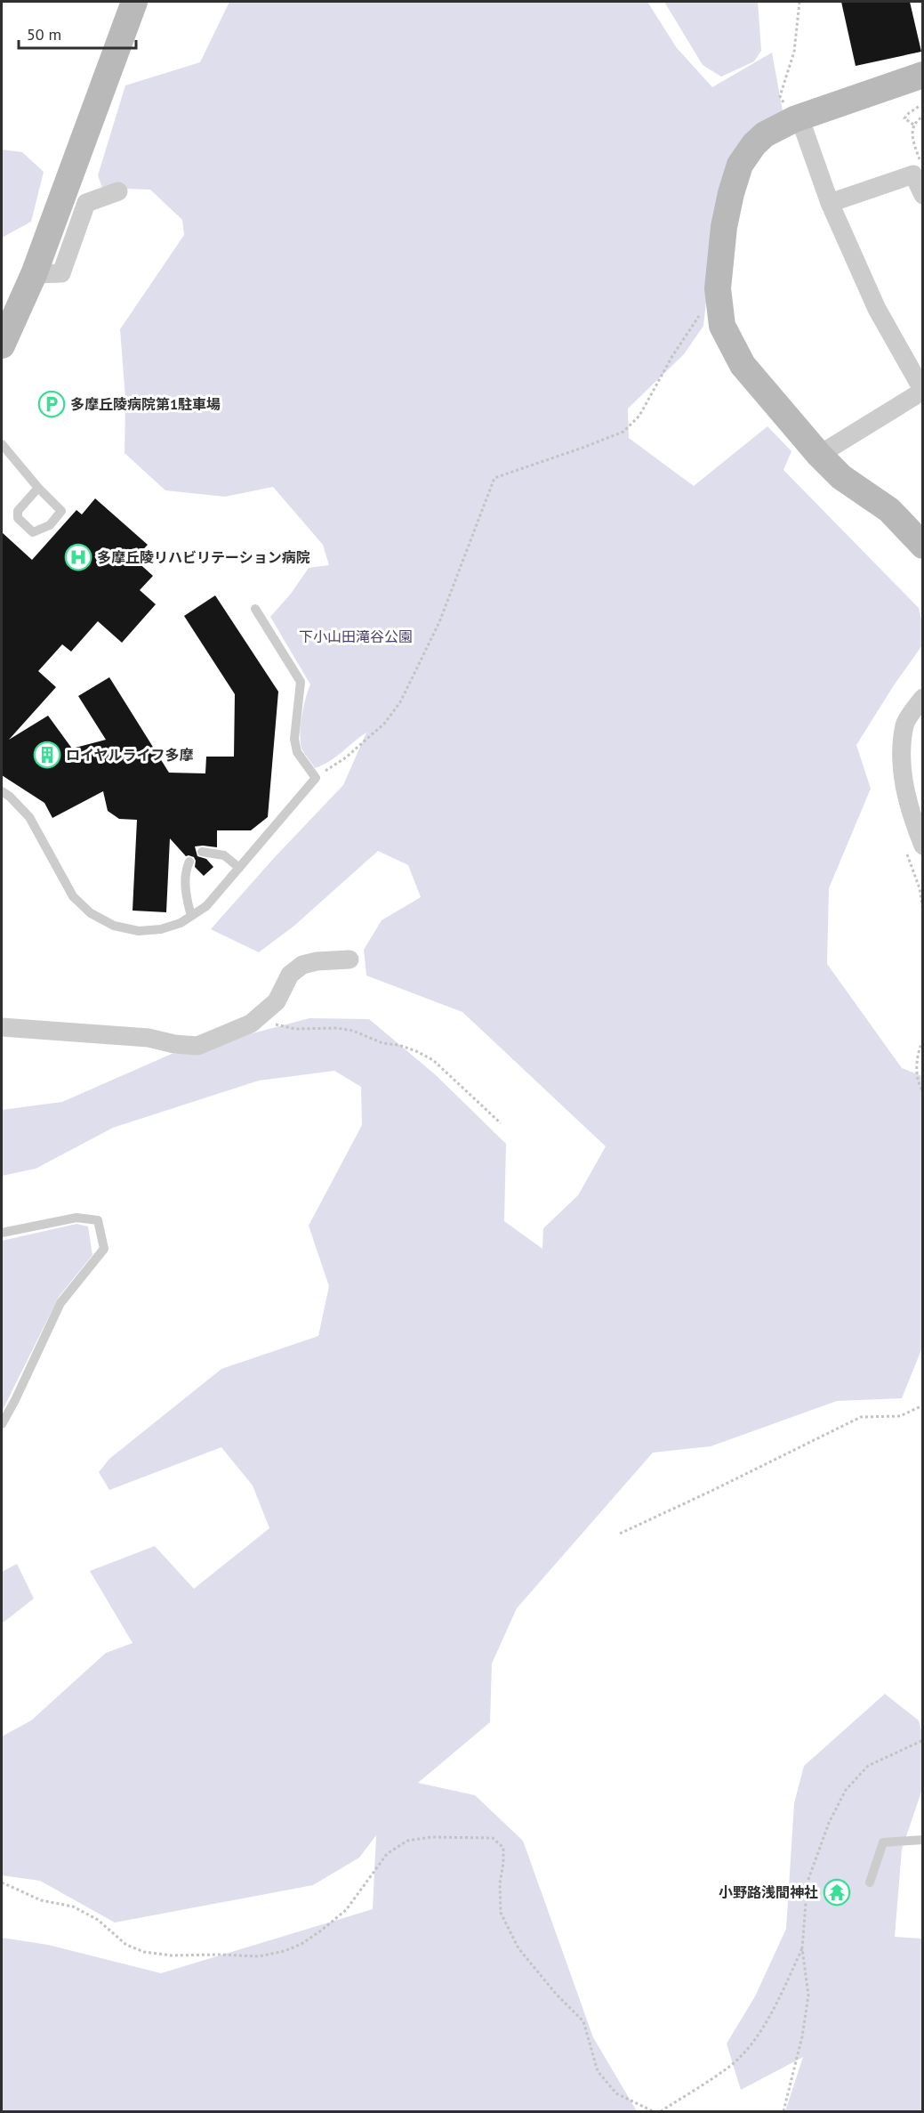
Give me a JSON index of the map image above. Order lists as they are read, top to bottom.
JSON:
{
  "parks": ["下小山田滝谷公園"],
  "places": {
    "parking": ["多摩丘陵病院第1駐車場"],
    "hospital": ["多摩丘陵リハビリテーション病院"],
    "building": ["ロイヤルライフ多摩"],
    "temple": ["小野路浅間神社"]
  },
  "scale_bar": "50 m"
}
